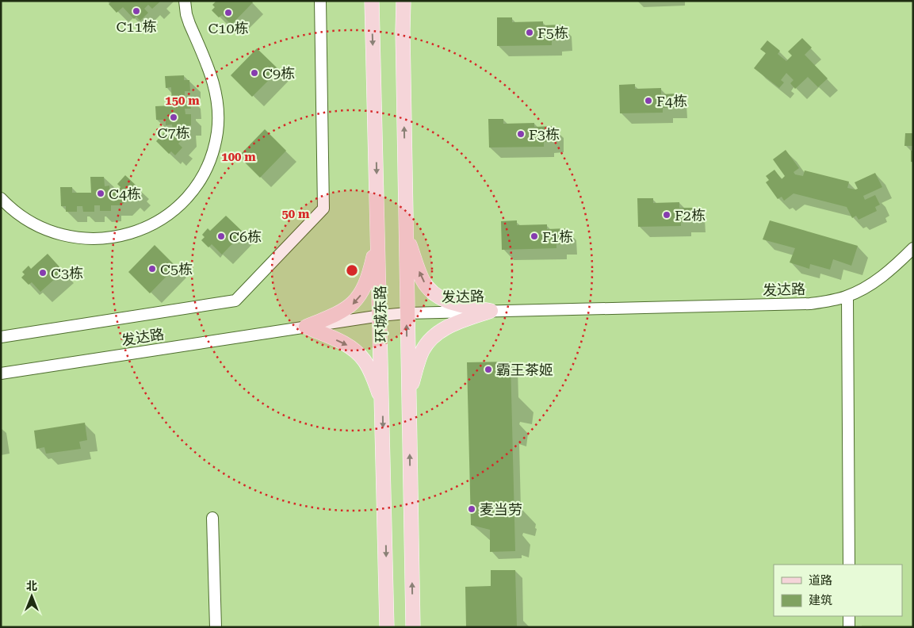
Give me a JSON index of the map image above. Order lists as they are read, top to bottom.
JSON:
{
  "streets": {
    "main road": ["环城东路"],
    "street": ["发达路"]
  },
  "crossings": [
    ["发达路", "环城东路"]
  ],
  "places": [
    "C11栋",
    "C10栋",
    "F5栋",
    "C9栋",
    "F4栋",
    "C7栋",
    "F3栋",
    "C4栋",
    "F2栋",
    "C6栋",
    "F1栋",
    "C5栋",
    "C3栋",
    "霸王茶姬",
    "麦当劳"
  ],
  "legend": ["道路", "建筑"],
  "north": "top",
  "rings": ["150 m", "100 m", "50 m"]
}
